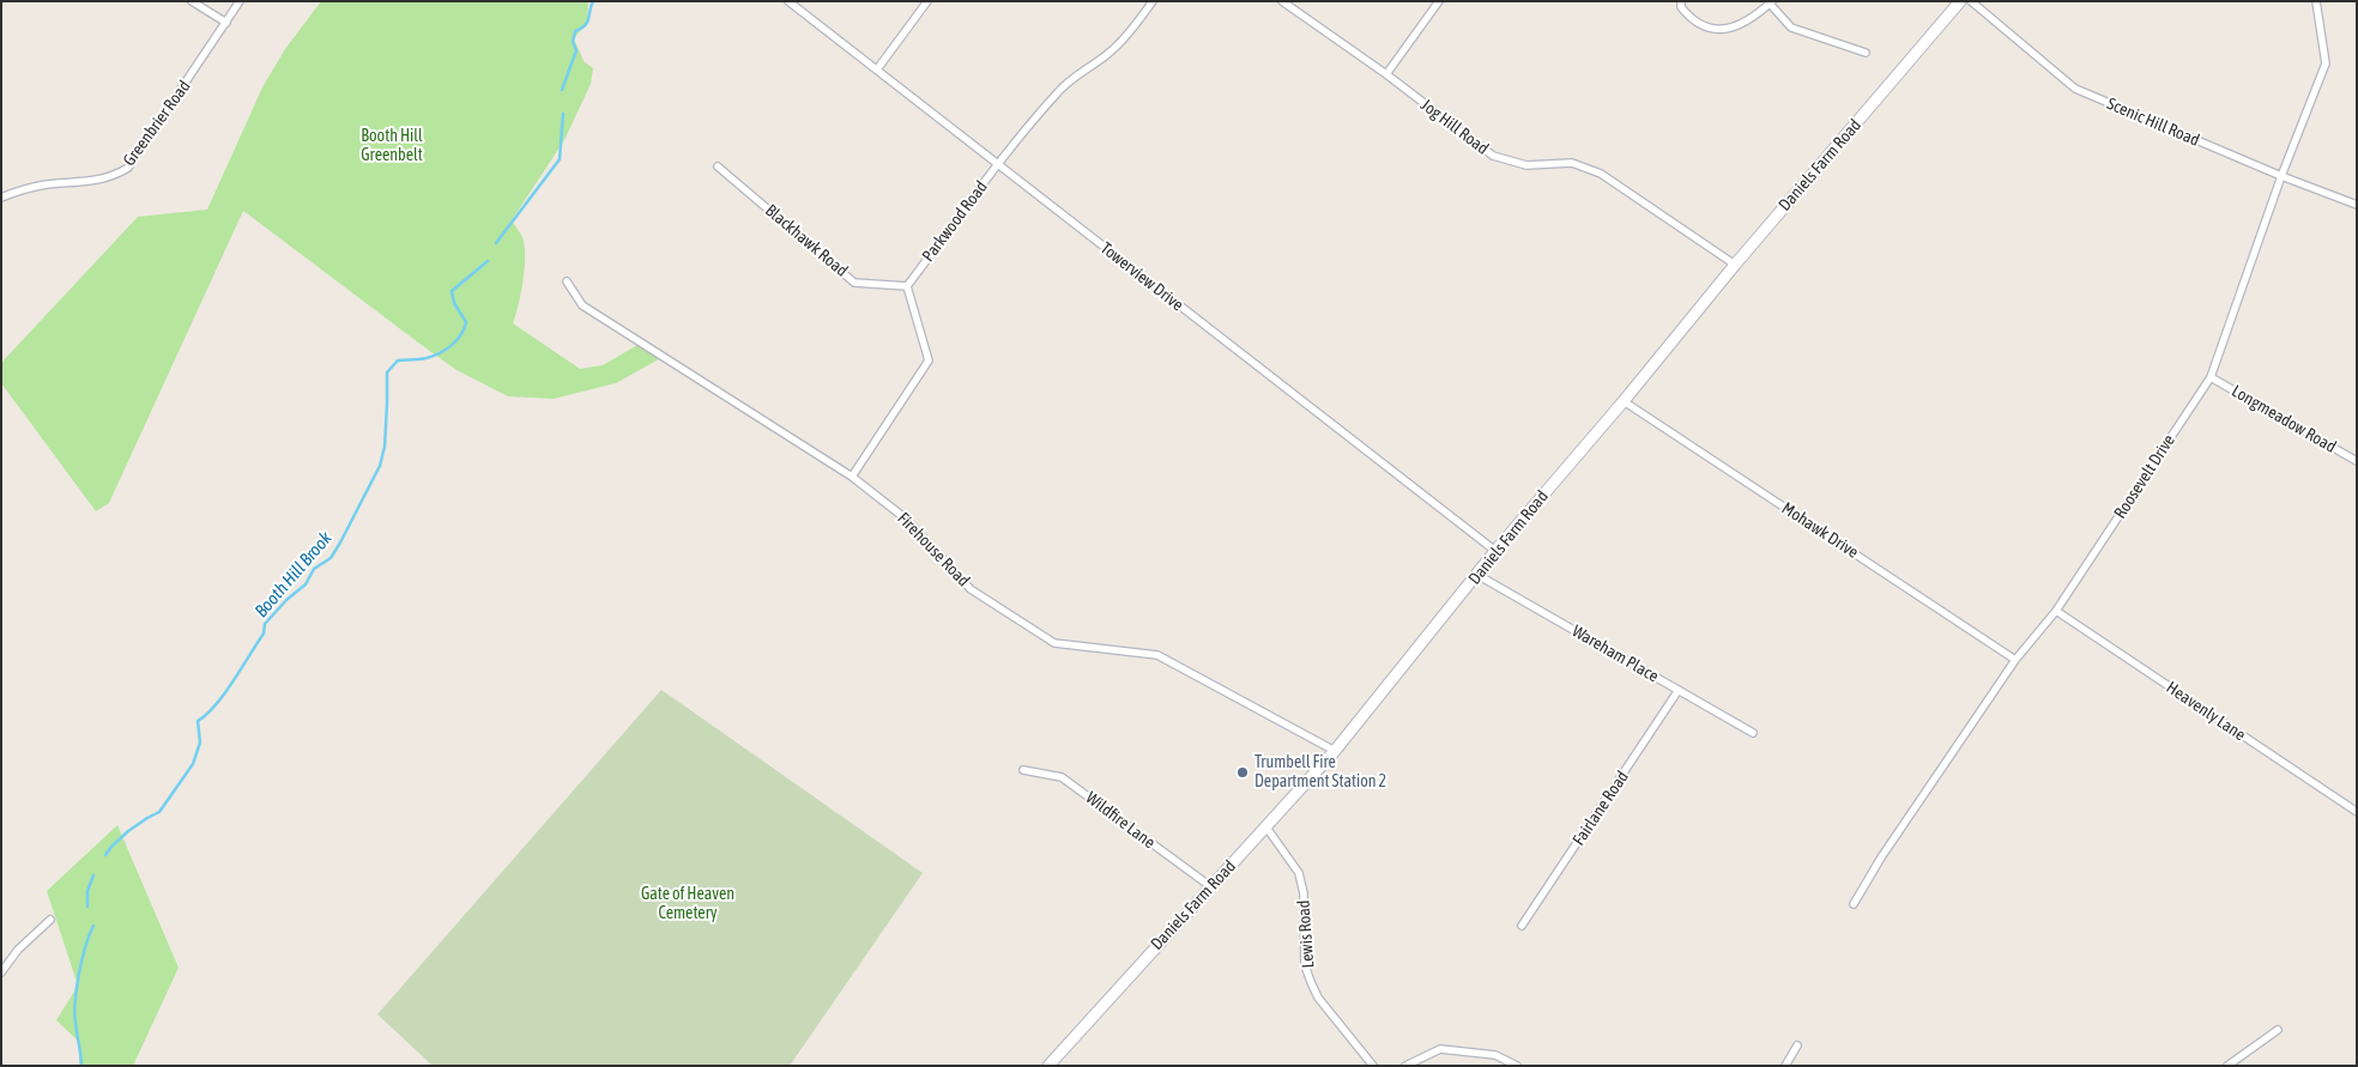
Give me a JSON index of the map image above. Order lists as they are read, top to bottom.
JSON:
{
  "streets": {
    "main road": ["Daniels Farm Road"],
    "street": [
      "Scenic Hill Road",
      "Greenbrier Road",
      "Jog Hill Road",
      "Parkwood Road",
      "Blackhawk Road",
      "Towerview Drive",
      "Longmeadow Road",
      "Roosevelt Drive",
      "Mohawk Drive",
      "Firehouse Road",
      "Wareham Place",
      "Heavenly Lane",
      "Fairlane Road",
      "Wildfire Lane",
      "Lewis Road"
    ]
  },
  "crossings": [
    ["Scenic Hill Road", "Roosevelt Drive"],
    ["Jog Hill Road", "Daniels Farm Road"],
    ["Daniels Farm Road", "Towerview Drive"],
    ["Daniels Farm Road", "Mohawk Drive"],
    ["Daniels Farm Road", "Firehouse Road"],
    ["Daniels Farm Road", "Wareham Place"],
    ["Daniels Farm Road", "Wildfire Lane"],
    ["Daniels Farm Road", "Lewis Road"],
    ["Parkwood Road", "Blackhawk Road"],
    ["Parkwood Road", "Towerview Drive"],
    ["Longmeadow Road", "Roosevelt Drive"],
    ["Roosevelt Drive", "Mohawk Drive"],
    ["Roosevelt Drive", "Heavenly Lane"],
    ["Wareham Place", "Fairlane Road"]
  ],
  "water": ["Booth Hill Brook"],
  "parks": ["Booth Hill Greenbelt", "Gate of Heaven Cemetery"],
  "places": ["Trumbell Fire Department Station 2"]
}
